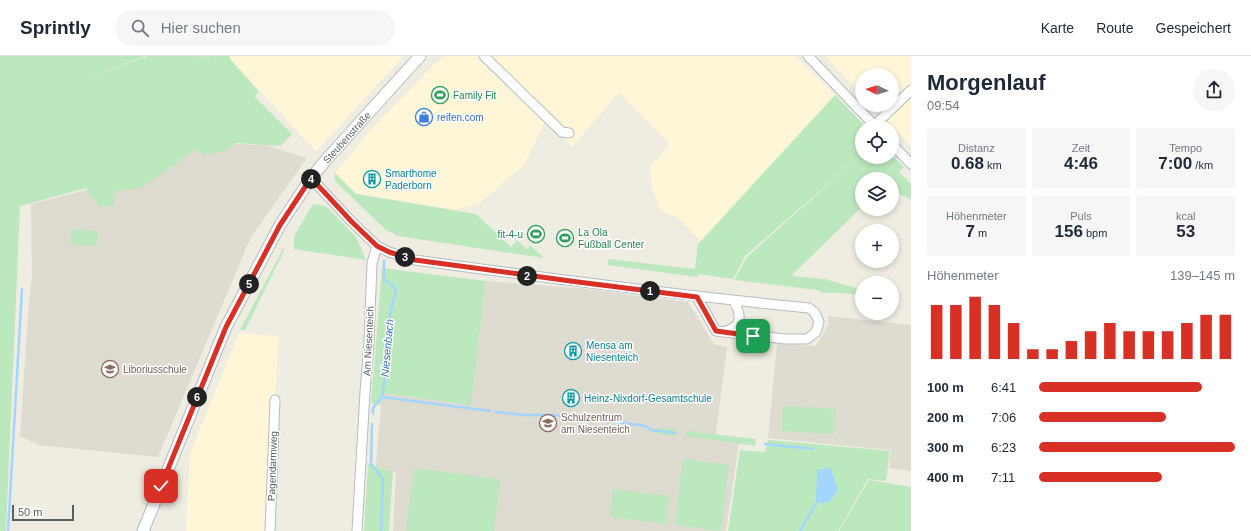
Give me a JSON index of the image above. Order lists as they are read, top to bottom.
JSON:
{
  "streets": {
    "street": ["Steubenstraße", "Am Niesenteich", "Pagendarmweg"]
  },
  "water": ["Niesenbach"],
  "places": {
    "sports": ["Family Fit", "fit-4-u", "La Ola Fußball Center"],
    "shop": ["reifen.com"],
    "building": ["Smarthome Paderborn", "Mensa am Niesenteich", "Heinz-Nixdorf-Gesamtschule"],
    "school or university": ["Liboriusschule", "Schulzentrum am Niesenteich"]
  },
  "scale_bar": "50 m",
  "north": "left",
  "page": {
    "header": "Sprintly",
    "search": "Hier suchen",
    "nav": ["Karte", "Route", "Gespeichert"],
    "heading": ["Morgenlauf", "09:54"],
    "map_buttons": ["+", "−"],
    "stats": [
      ["Distanz", "0.68 km"],
      ["Zeit", "4:46"],
      ["Tempo", "7:00 /km"],
      ["Höhenmeter", "7 m"],
      ["Puls", "156 bpm"],
      ["kcal", "53"]
    ],
    "pins": [
      "4",
      "3",
      "2",
      "5",
      "1",
      "6"
    ],
    "chart": ["Höhenmeter", "139–145 m"],
    "list": [
      {
        "name": "100 m",
        "note": "6:41"
      },
      {
        "name": "200 m",
        "note": "7:06"
      },
      {
        "name": "300 m",
        "note": "6:23"
      },
      {
        "name": "400 m",
        "note": "7:11"
      }
    ],
    "scale": "50 m"
  }
}
